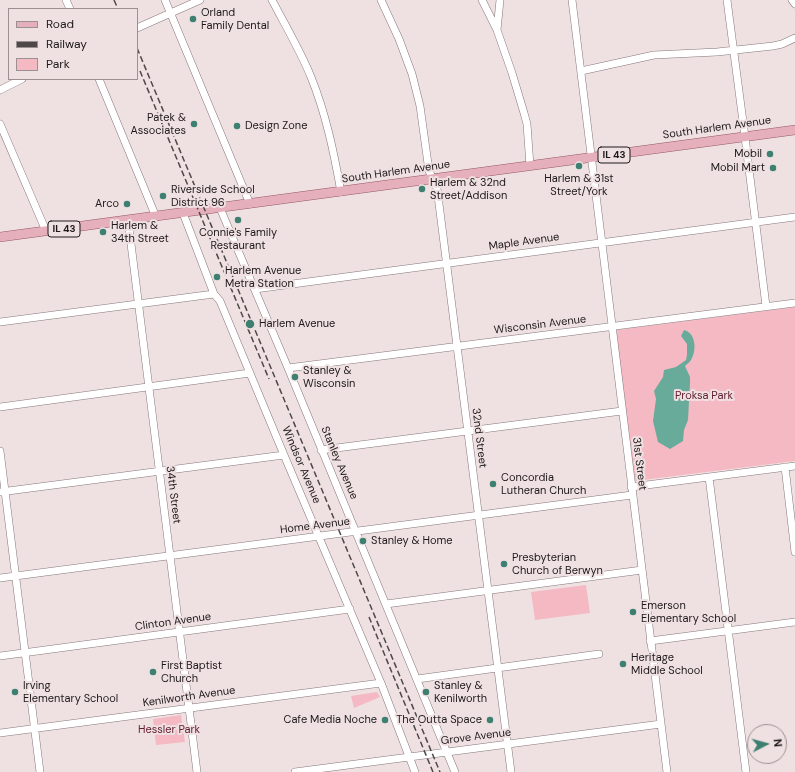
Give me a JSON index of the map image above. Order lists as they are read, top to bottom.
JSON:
{
  "streets": {
    "main road": ["South Harlem Avenue", "IL 43"],
    "street": [
      "Maple Avenue",
      "Wisconsin Avenue",
      "32nd Street",
      "Stanley Avenue",
      "31st Street",
      "Windsor Avenue",
      "34th Street",
      "Home Avenue",
      "Clinton Avenue",
      "Kenilworth Avenue",
      "Grove Avenue"
    ]
  },
  "crossings": [
    ["South Harlem Avenue", "32nd Street"],
    ["South Harlem Avenue", "Stanley Avenue"],
    ["South Harlem Avenue", "31st Street"],
    ["South Harlem Avenue", "Windsor Avenue"],
    ["South Harlem Avenue", "34th Street"],
    ["Maple Avenue", "32nd Street"],
    ["Maple Avenue", "Stanley Avenue"],
    ["Maple Avenue", "31st Street"],
    ["Wisconsin Avenue", "32nd Street"],
    ["Wisconsin Avenue", "Stanley Avenue"],
    ["Wisconsin Avenue", "31st Street"],
    ["32nd Street", "Home Avenue"],
    ["32nd Street", "Grove Avenue"],
    ["Stanley Avenue", "Home Avenue"],
    ["Stanley Avenue", "Grove Avenue"],
    ["31st Street", "Home Avenue"],
    ["31st Street", "Grove Avenue"],
    ["Windsor Avenue", "Home Avenue"],
    ["Windsor Avenue", "Clinton Avenue"],
    ["Windsor Avenue", "Kenilworth Avenue"],
    ["Windsor Avenue", "Grove Avenue"],
    ["34th Street", "Home Avenue"],
    ["34th Street", "Clinton Avenue"],
    ["34th Street", "Kenilworth Avenue"]
  ],
  "parks": ["Proksa Park", "Hessler Park"],
  "places": [
    "Orland Family Dental",
    "Patek & Associates",
    "Design Zone",
    "Mobil",
    "Harlem & 31st Street/York",
    "Mobil Mart",
    "Harlem & 32nd Street/Addison",
    "Riverside School District 96",
    "Arco",
    "Connie's Family Restaurant",
    "Harlem & 34th Street",
    "Harlem Avenue Metra Station",
    "Harlem Avenue",
    "Stanley & Wisconsin",
    "Concordia Lutheran Church",
    "Stanley & Home",
    "Presbyterian Church of Berwyn",
    "Emerson Elementary School",
    "Heritage Middle School",
    "First Baptist Church",
    "Irving Elementary School",
    "Stanley & Kenilworth",
    "Cafe Media Noche",
    "The Outta Space"
  ],
  "legend": ["Road", "Railway", "Park"],
  "north": "right"
}
